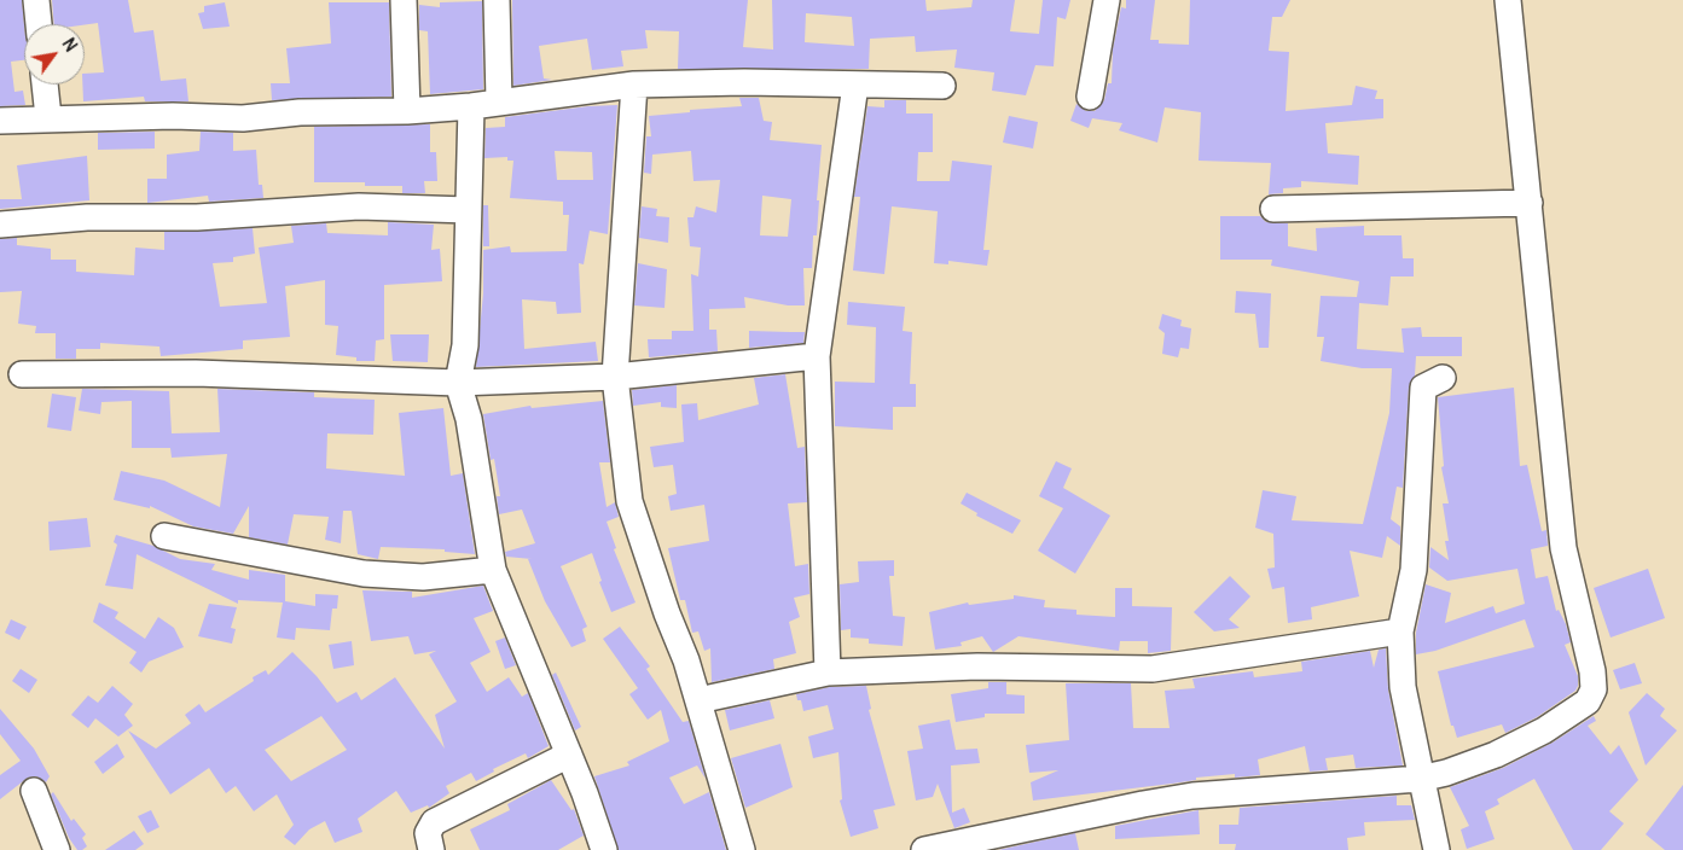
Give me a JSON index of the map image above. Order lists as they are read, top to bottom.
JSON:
{
  "north": "top right"
}
